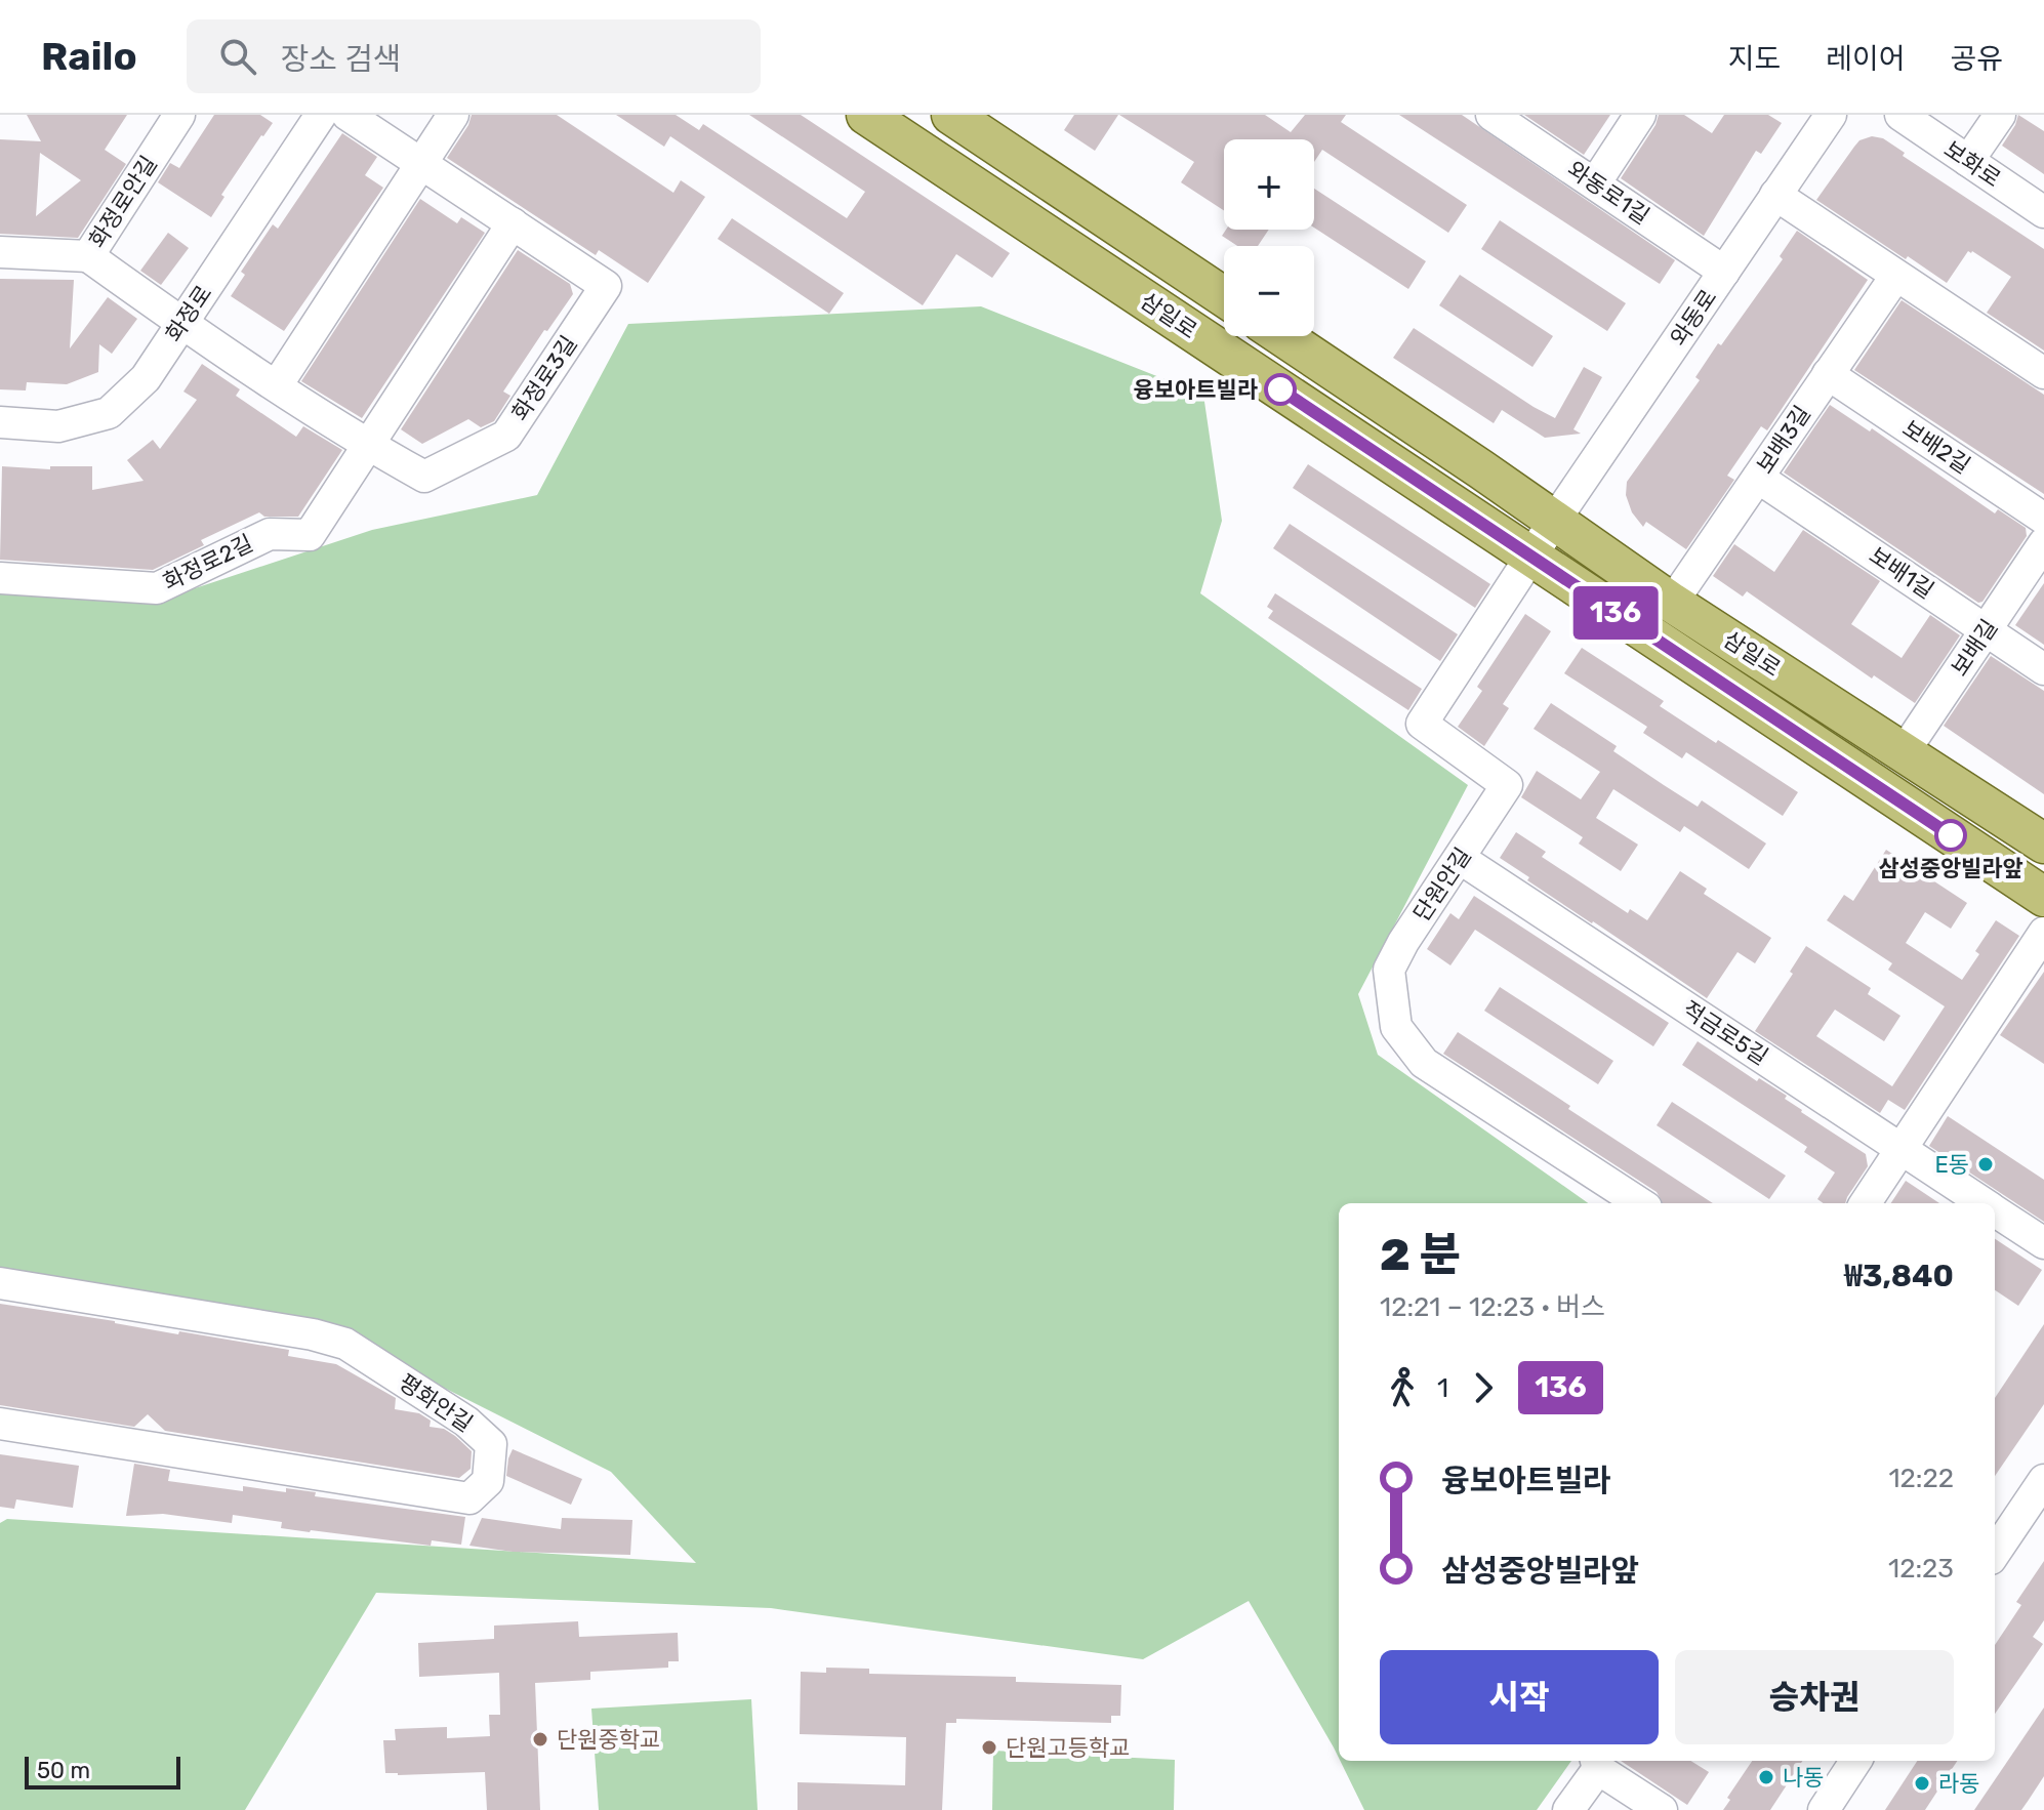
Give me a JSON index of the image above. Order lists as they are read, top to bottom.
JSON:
{
  "streets": {
    "main road": ["삼일로"],
    "street": [
      "보화로",
      "와동로1길",
      "화정로안길",
      "화정로",
      "와동로",
      "화정로3길",
      "보배3길",
      "보배2길",
      "화정로2길",
      "보배1길",
      "보배길",
      "단원안길",
      "적금로5길",
      "평화안길"
    ]
  },
  "crossings": [
    ["와동로1길", "와동로"],
    ["화정로안길", "화정로3길"],
    ["화정로", "화정로3길"],
    ["삼일로", "와동로"],
    ["삼일로", "보배3길"],
    ["삼일로", "보배길"],
    ["삼일로", "단원안길"],
    ["와동로", "단원안길"],
    ["화정로3길", "화정로2길"],
    ["보배3길", "보배2길"],
    ["보배3길", "보배1길"],
    ["보배1길", "보배길"],
    ["단원안길", "적금로5길"]
  ],
  "places": [
    "융보아트빌라",
    "삼성중앙빌라앞",
    "E동",
    "단원중학교",
    "단원고등학교",
    "나동",
    "라동"
  ],
  "lines": ["bus line 136"],
  "scale_bar": "50 m",
  "page": {
    "header": "Railo",
    "search": "장소 검색",
    "nav": ["지도", "레이어", "공유"],
    "on_map": "136",
    "map_buttons": ["+", "−"],
    "heading": ["2 분", "12:21 – 12:23 · 버스", "₩3,840"],
    "legs": ["1", "136"],
    "list": [
      {
        "name": "융보아트빌라",
        "value": "12:22"
      },
      {
        "name": "삼성중앙빌라앞",
        "value": "12:23"
      }
    ],
    "buttons": ["시작", "승차권"],
    "scale": "50 m"
  }
}
